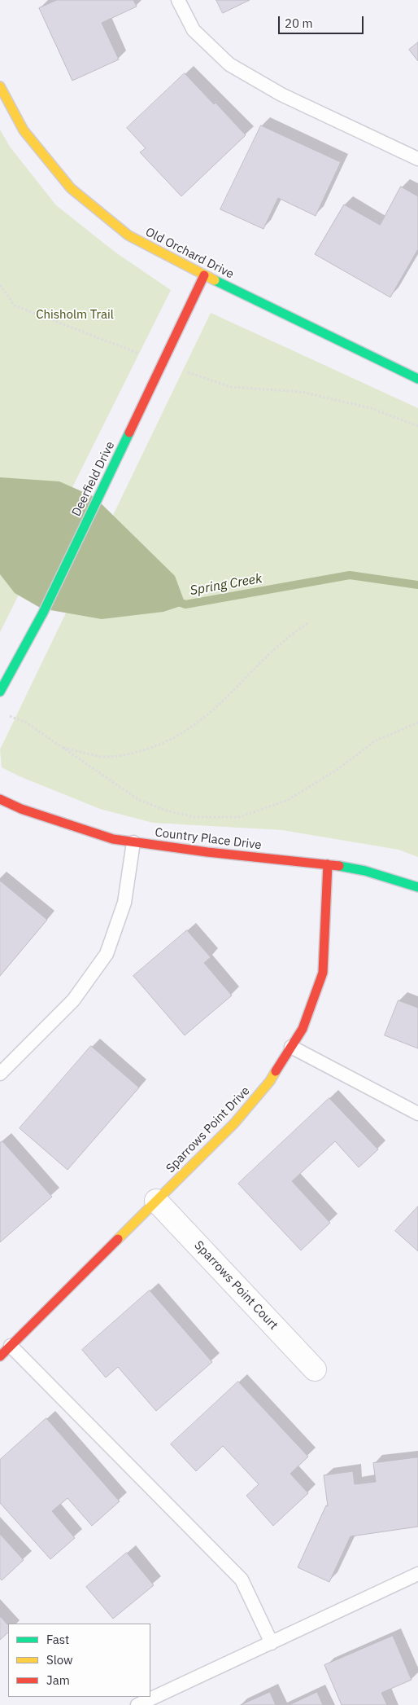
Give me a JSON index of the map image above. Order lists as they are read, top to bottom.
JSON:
{
  "streets": {
    "street": [
      "Old Orchard Drive",
      "Deerfield Drive",
      "Country Place Drive",
      "Sparrows Point Drive",
      "Sparrows Point Court"
    ]
  },
  "crossings": [
    ["Old Orchard Drive", "Deerfield Drive"],
    ["Country Place Drive", "Sparrows Point Drive"],
    ["Sparrows Point Drive", "Sparrows Point Court"]
  ],
  "water": ["Spring Creek"],
  "parks": ["Chisholm Trail"],
  "legend": ["Fast", "Slow", "Jam"],
  "scale_bar": "20 m"
}
